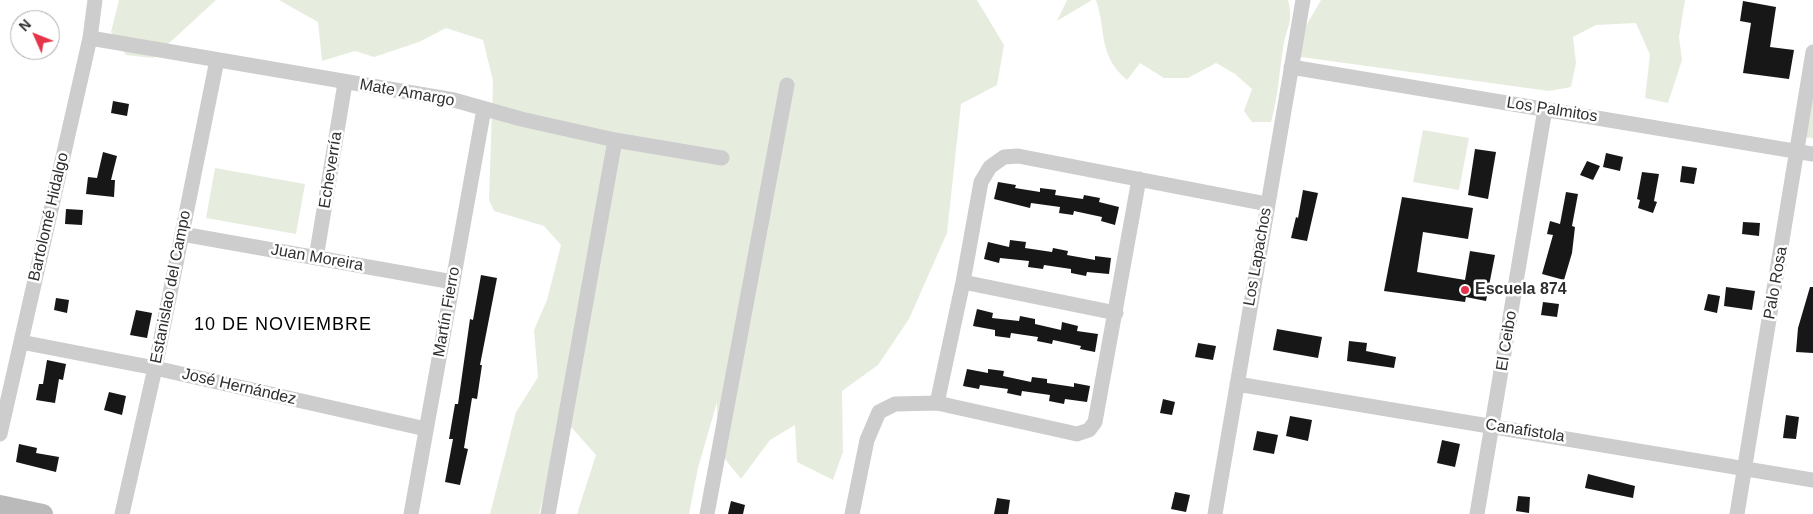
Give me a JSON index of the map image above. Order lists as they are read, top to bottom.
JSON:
{
  "streets": {
    "street": [
      "Mate Amargo",
      "Los Palmitos",
      "Echeverría",
      "Bartolomé Hidalgo",
      "Los Lapachos",
      "Juan Moreira",
      "Palo Rosa",
      "Estanislao del Campo",
      "Martín Fierro",
      "El Ceibo",
      "José Hernández",
      "Canafistola"
    ]
  },
  "crossings": [
    ["Mate Amargo", "Echeverría"],
    ["Mate Amargo", "Bartolomé Hidalgo"],
    ["Mate Amargo", "Estanislao del Campo"],
    ["Mate Amargo", "Martín Fierro"],
    ["Los Palmitos", "Los Lapachos"],
    ["Los Palmitos", "Palo Rosa"],
    ["Los Palmitos", "El Ceibo"],
    ["Echeverría", "Juan Moreira"],
    ["Bartolomé Hidalgo", "José Hernández"],
    ["Los Lapachos", "Canafistola"],
    ["Juan Moreira", "Estanislao del Campo"],
    ["Juan Moreira", "Martín Fierro"],
    ["Palo Rosa", "Canafistola"],
    ["Estanislao del Campo", "José Hernández"],
    ["Martín Fierro", "José Hernández"],
    ["El Ceibo", "Canafistola"]
  ],
  "districts": ["10 DE NOVIEMBRE"],
  "places": ["Escuela 874"],
  "north": "top left"
}
